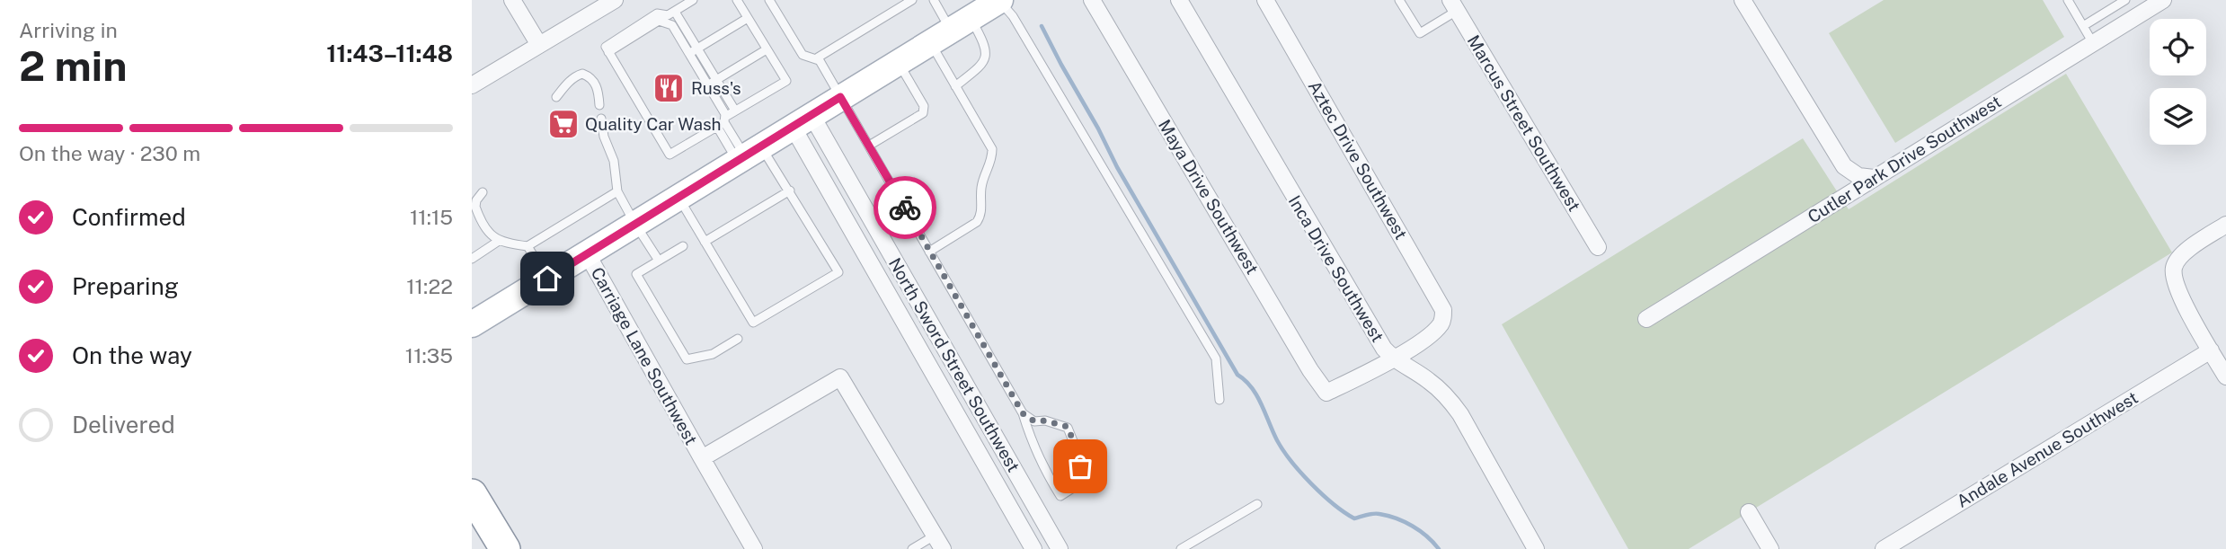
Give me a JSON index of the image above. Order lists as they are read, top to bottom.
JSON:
{
  "streets": {
    "street": [
      "Marcus Street Southwest",
      "Cutler Park Drive Southwest",
      "Aztec Drive Southwest",
      "Maya Drive Southwest",
      "Inca Drive Southwest",
      "Carriage Lane Southwest",
      "North Sword Street Southwest",
      "Andale Avenue Southwest"
    ]
  },
  "crossings": [
    ["Aztec Drive Southwest", "Maya Drive Southwest"],
    ["Aztec Drive Southwest", "Inca Drive Southwest"],
    ["Maya Drive Southwest", "Inca Drive Southwest"]
  ],
  "places": {
    "restaurant": ["Russ's"],
    "supermarket": ["Quality Car Wash"]
  },
  "page": {
    "heading": ["2 min", "Arriving in", "11:43–11:48"],
    "bar": "On the way · 230 m",
    "list": [
      ["Confirmed", "11:15"],
      ["Preparing", "11:22"],
      ["On the way", "11:35"],
      "Delivered"
    ]
  }
}
